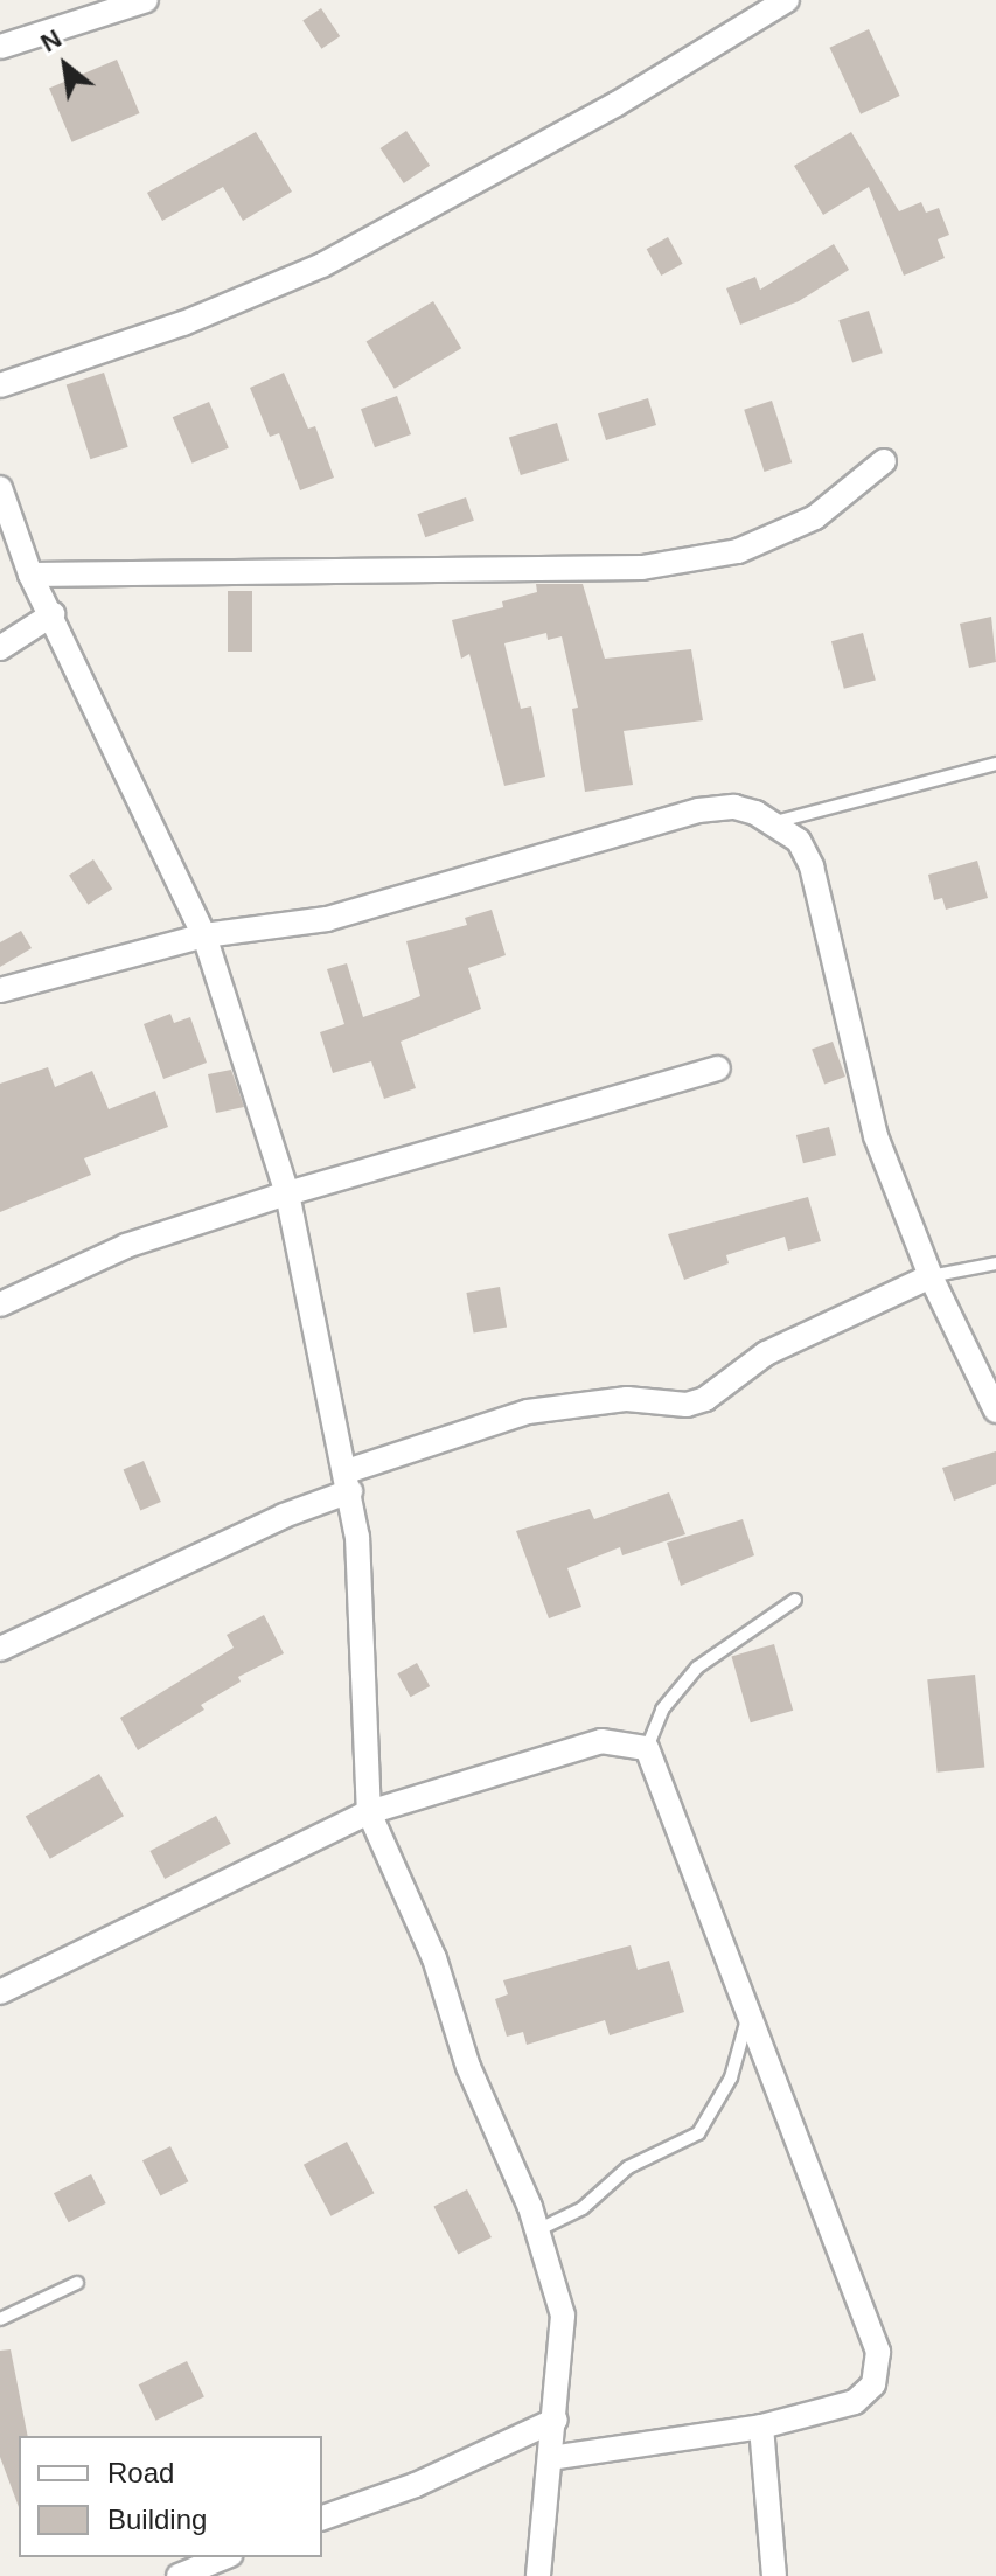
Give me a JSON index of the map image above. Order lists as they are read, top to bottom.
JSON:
{
  "legend": ["Road", "Building"],
  "north": "top left"
}
